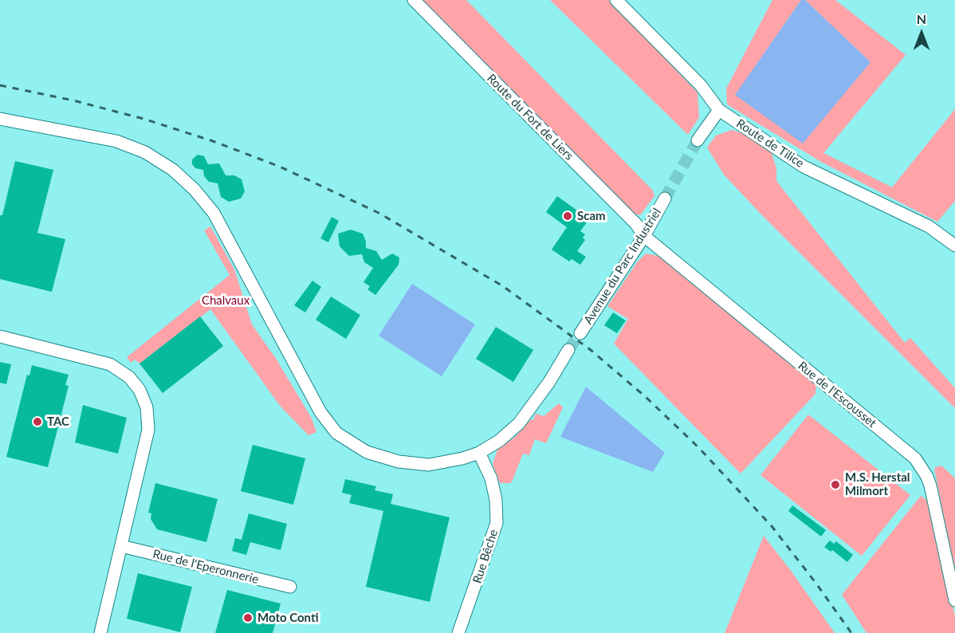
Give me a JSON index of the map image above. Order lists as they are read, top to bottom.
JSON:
{
  "streets": {
    "street": [
      "Route du Fort de Liers",
      "Route de Tilice",
      "Avenue du Parc Industriel",
      "Rue de l'Escousset",
      "Rue Bêche",
      "Rue de l'Eperonnerie"
    ]
  },
  "crossings": [
    ["Route du Fort de Liers", "Avenue du Parc Industriel"],
    ["Route du Fort de Liers", "Rue de l'Escousset"],
    ["Avenue du Parc Industriel", "Rue de l'Escousset"]
  ],
  "parks": ["Chalvaux"],
  "places": [
    "Scam",
    "TAC",
    "M.S. Herstal Milmort",
    "Moto Conti"
  ],
  "north": "top"
}
